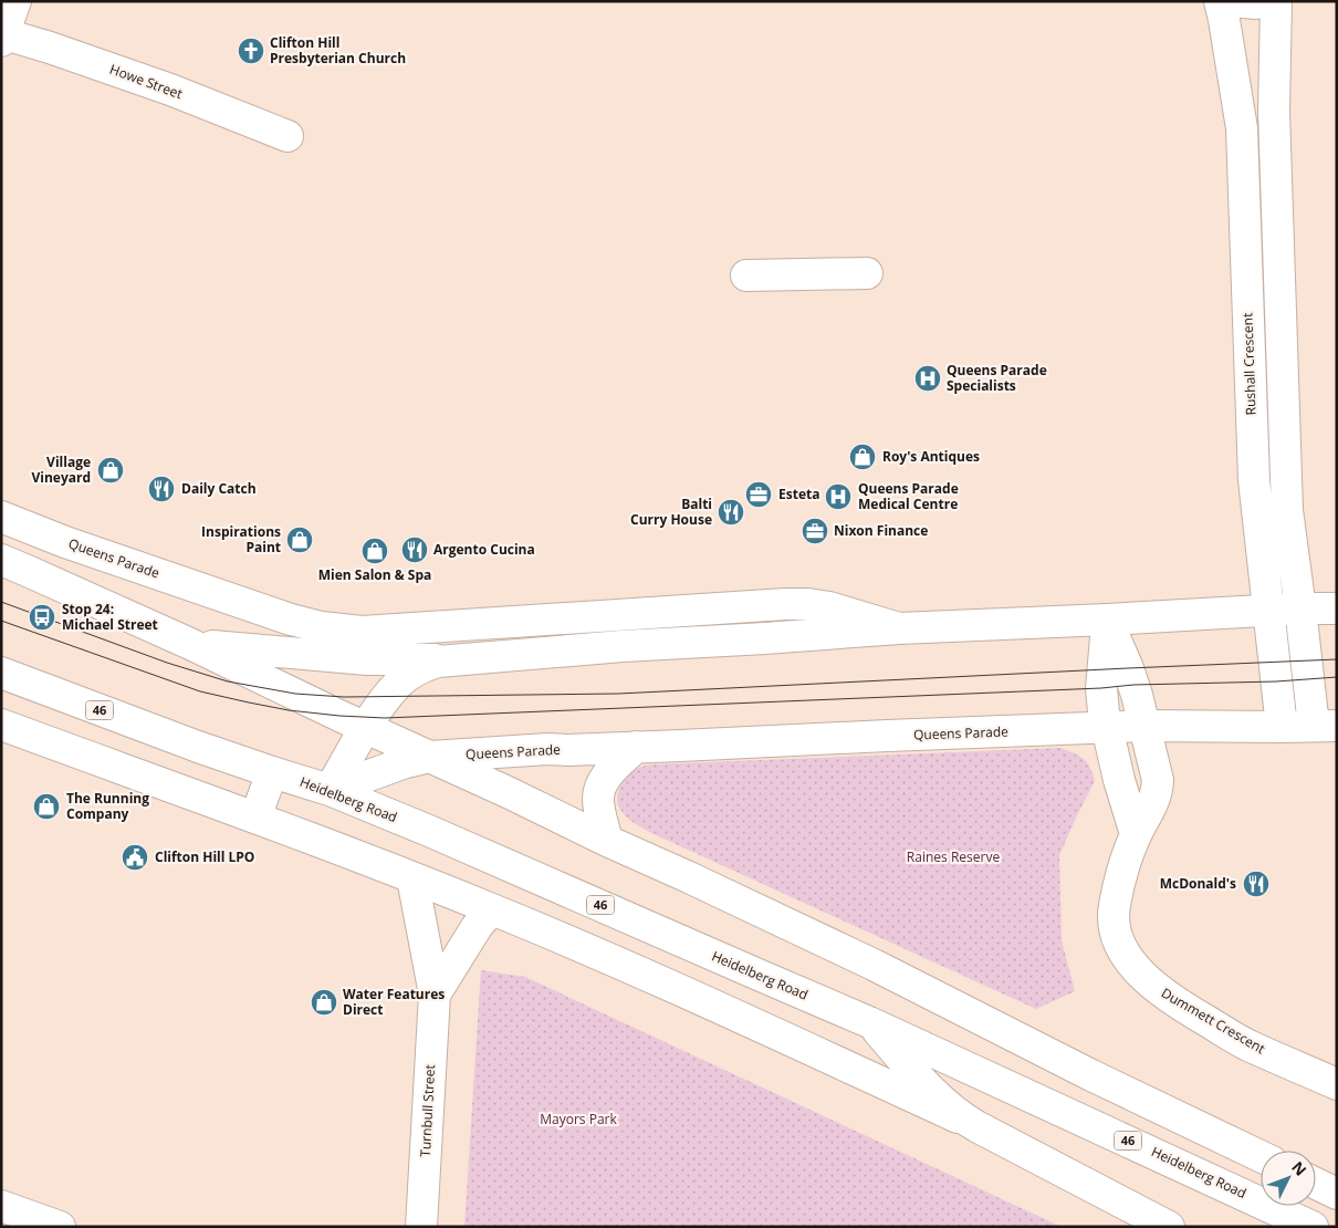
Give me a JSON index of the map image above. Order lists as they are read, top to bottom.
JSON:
{
  "streets": {
    "main road": [
      "Howe Street",
      "Rushall Crescent",
      "Queens Parade",
      "46",
      "Heidelberg Road",
      "Dummett Crescent",
      "Turnbull Street"
    ]
  },
  "crossings": [
    ["Rushall Crescent", "Queens Parade"],
    ["Queens Parade", "Heidelberg Road"],
    ["Queens Parade", "Dummett Crescent"]
  ],
  "parks": ["Raines Reserve", "Mayors Park"],
  "places": {
    "church": ["Clifton Hill Presbyterian Church"],
    "hospital": ["Queens Parade Specialists", "Queens Parade Medical Centre"],
    "shop": [
      "Roy's Antiques",
      "Village Vineyard",
      "Inspirations Paint",
      "Mien Salon & Spa",
      "The Running Company",
      "Water Features Direct"
    ],
    "restaurant": [
      "Daily Catch",
      "Balti Curry House",
      "Argento Cucina",
      "McDonald's"
    ],
    "office": ["Esteta", "Nixon Finance"],
    "bus stop": ["Stop 24: Michael Street"],
    "public building": ["Clifton Hill LPO"]
  },
  "north": "top right"
}
